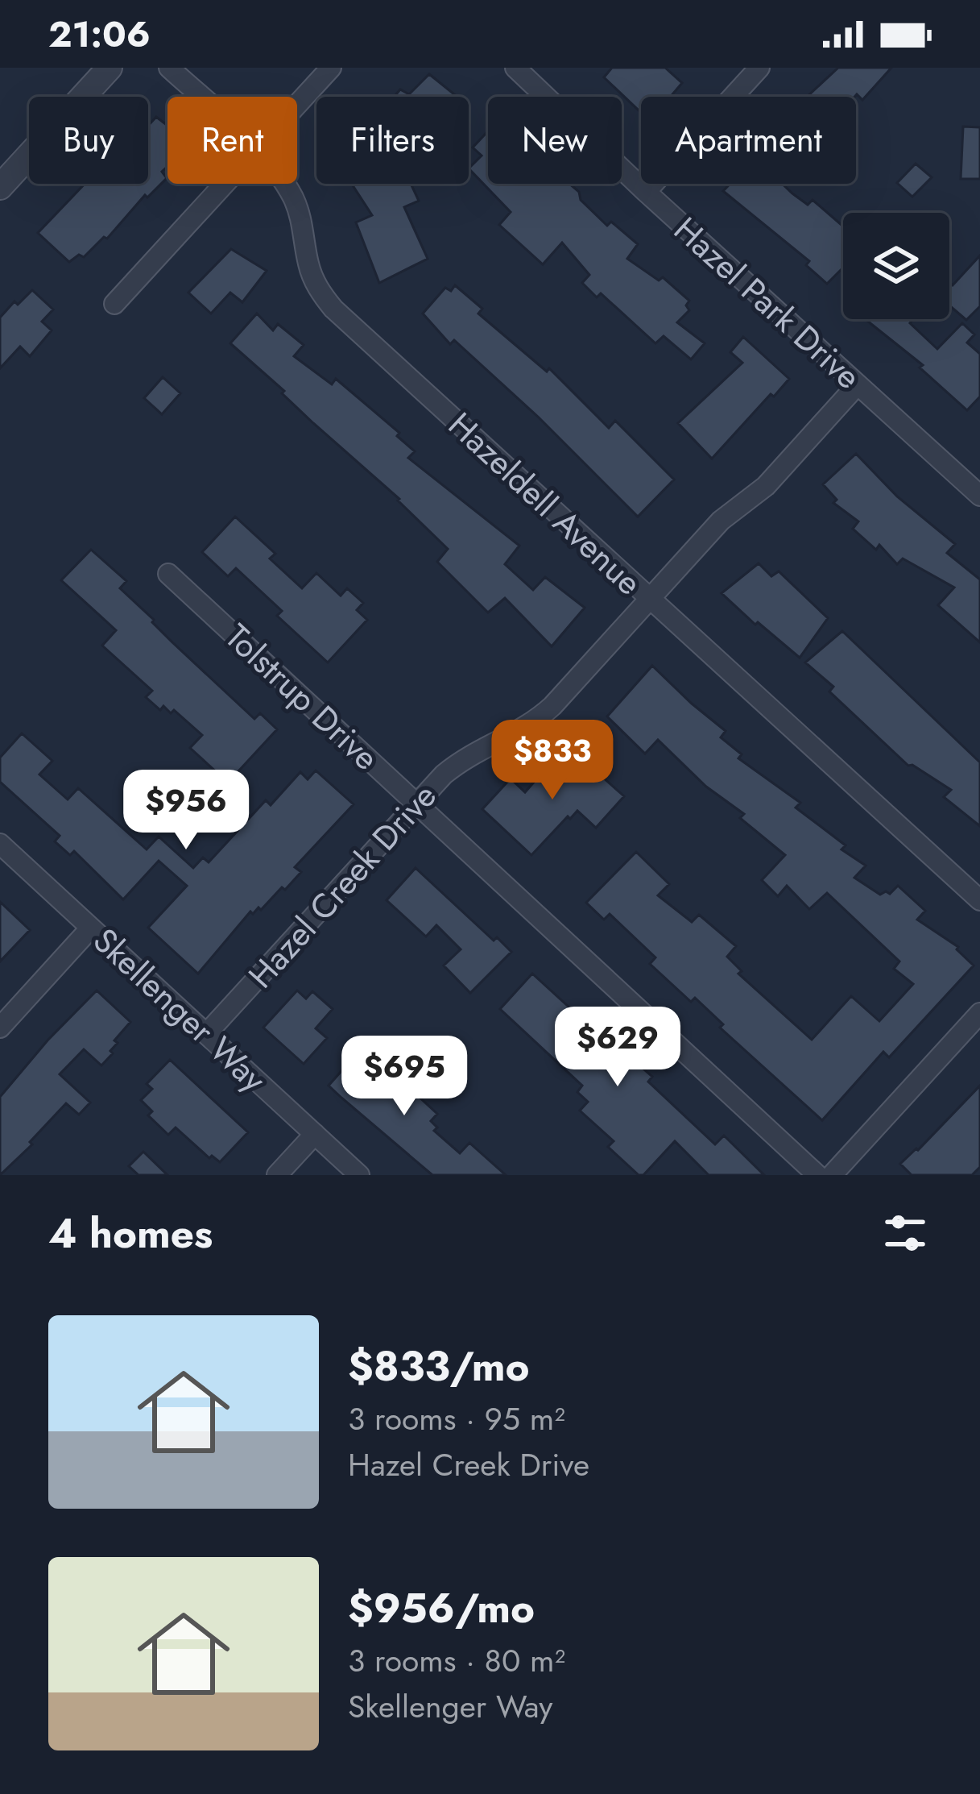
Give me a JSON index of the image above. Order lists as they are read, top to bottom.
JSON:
{
  "streets": {
    "street": [
      "Hazel Park Drive",
      "Hazeldell Avenue",
      "Tolstrup Drive",
      "Hazel Creek Drive",
      "Skellenger Way"
    ]
  },
  "crossings": [
    ["Hazel Park Drive", "Hazel Creek Drive"],
    ["Hazeldell Avenue", "Hazel Creek Drive"],
    ["Tolstrup Drive", "Hazel Creek Drive"],
    ["Hazel Creek Drive", "Skellenger Way"]
  ],
  "page": {
    "status": "21:06",
    "chip": [
      "Buy",
      "Rent",
      "Filters",
      "New",
      "Apartment"
    ],
    "price": [
      "$833",
      "$956",
      "$629",
      "$695"
    ],
    "heading": "4 homes",
    "list": [
      {
        "name": "$833/mo",
        "note": "3 rooms · 95 m² · Hazel Creek Drive"
      },
      {
        "name": "$956/mo",
        "note": "3 rooms · 80 m² · Skellenger Way"
      }
    ]
  }
}
